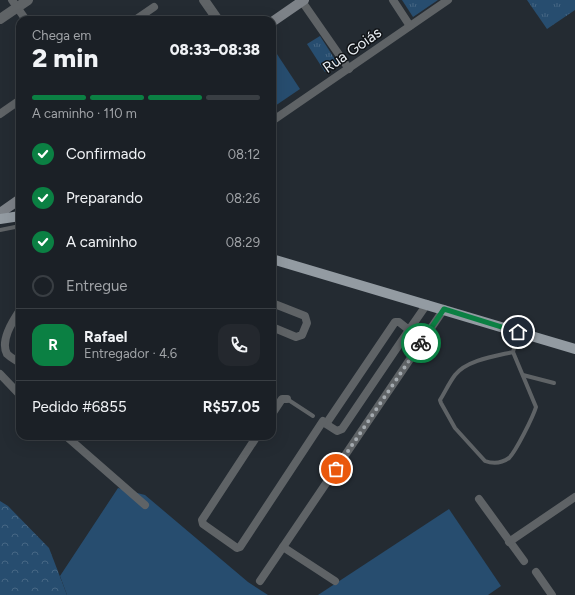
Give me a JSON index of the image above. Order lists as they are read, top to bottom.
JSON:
{
  "streets": {
    "street": ["Rua Goiás"]
  },
  "page": {
    "heading": ["2 min", "Chega em", "08:33–08:38"],
    "panel": [
      "Rafael",
      "Entregador · 4.6",
      "Pedido #6855",
      "R$57.05"
    ],
    "bar": "A caminho · 110 m",
    "list": [
      ["Confirmado", "08:12"],
      ["Preparando", "08:26"],
      ["A caminho", "08:29"],
      "Entregue"
    ],
    "round": "R"
  }
}
